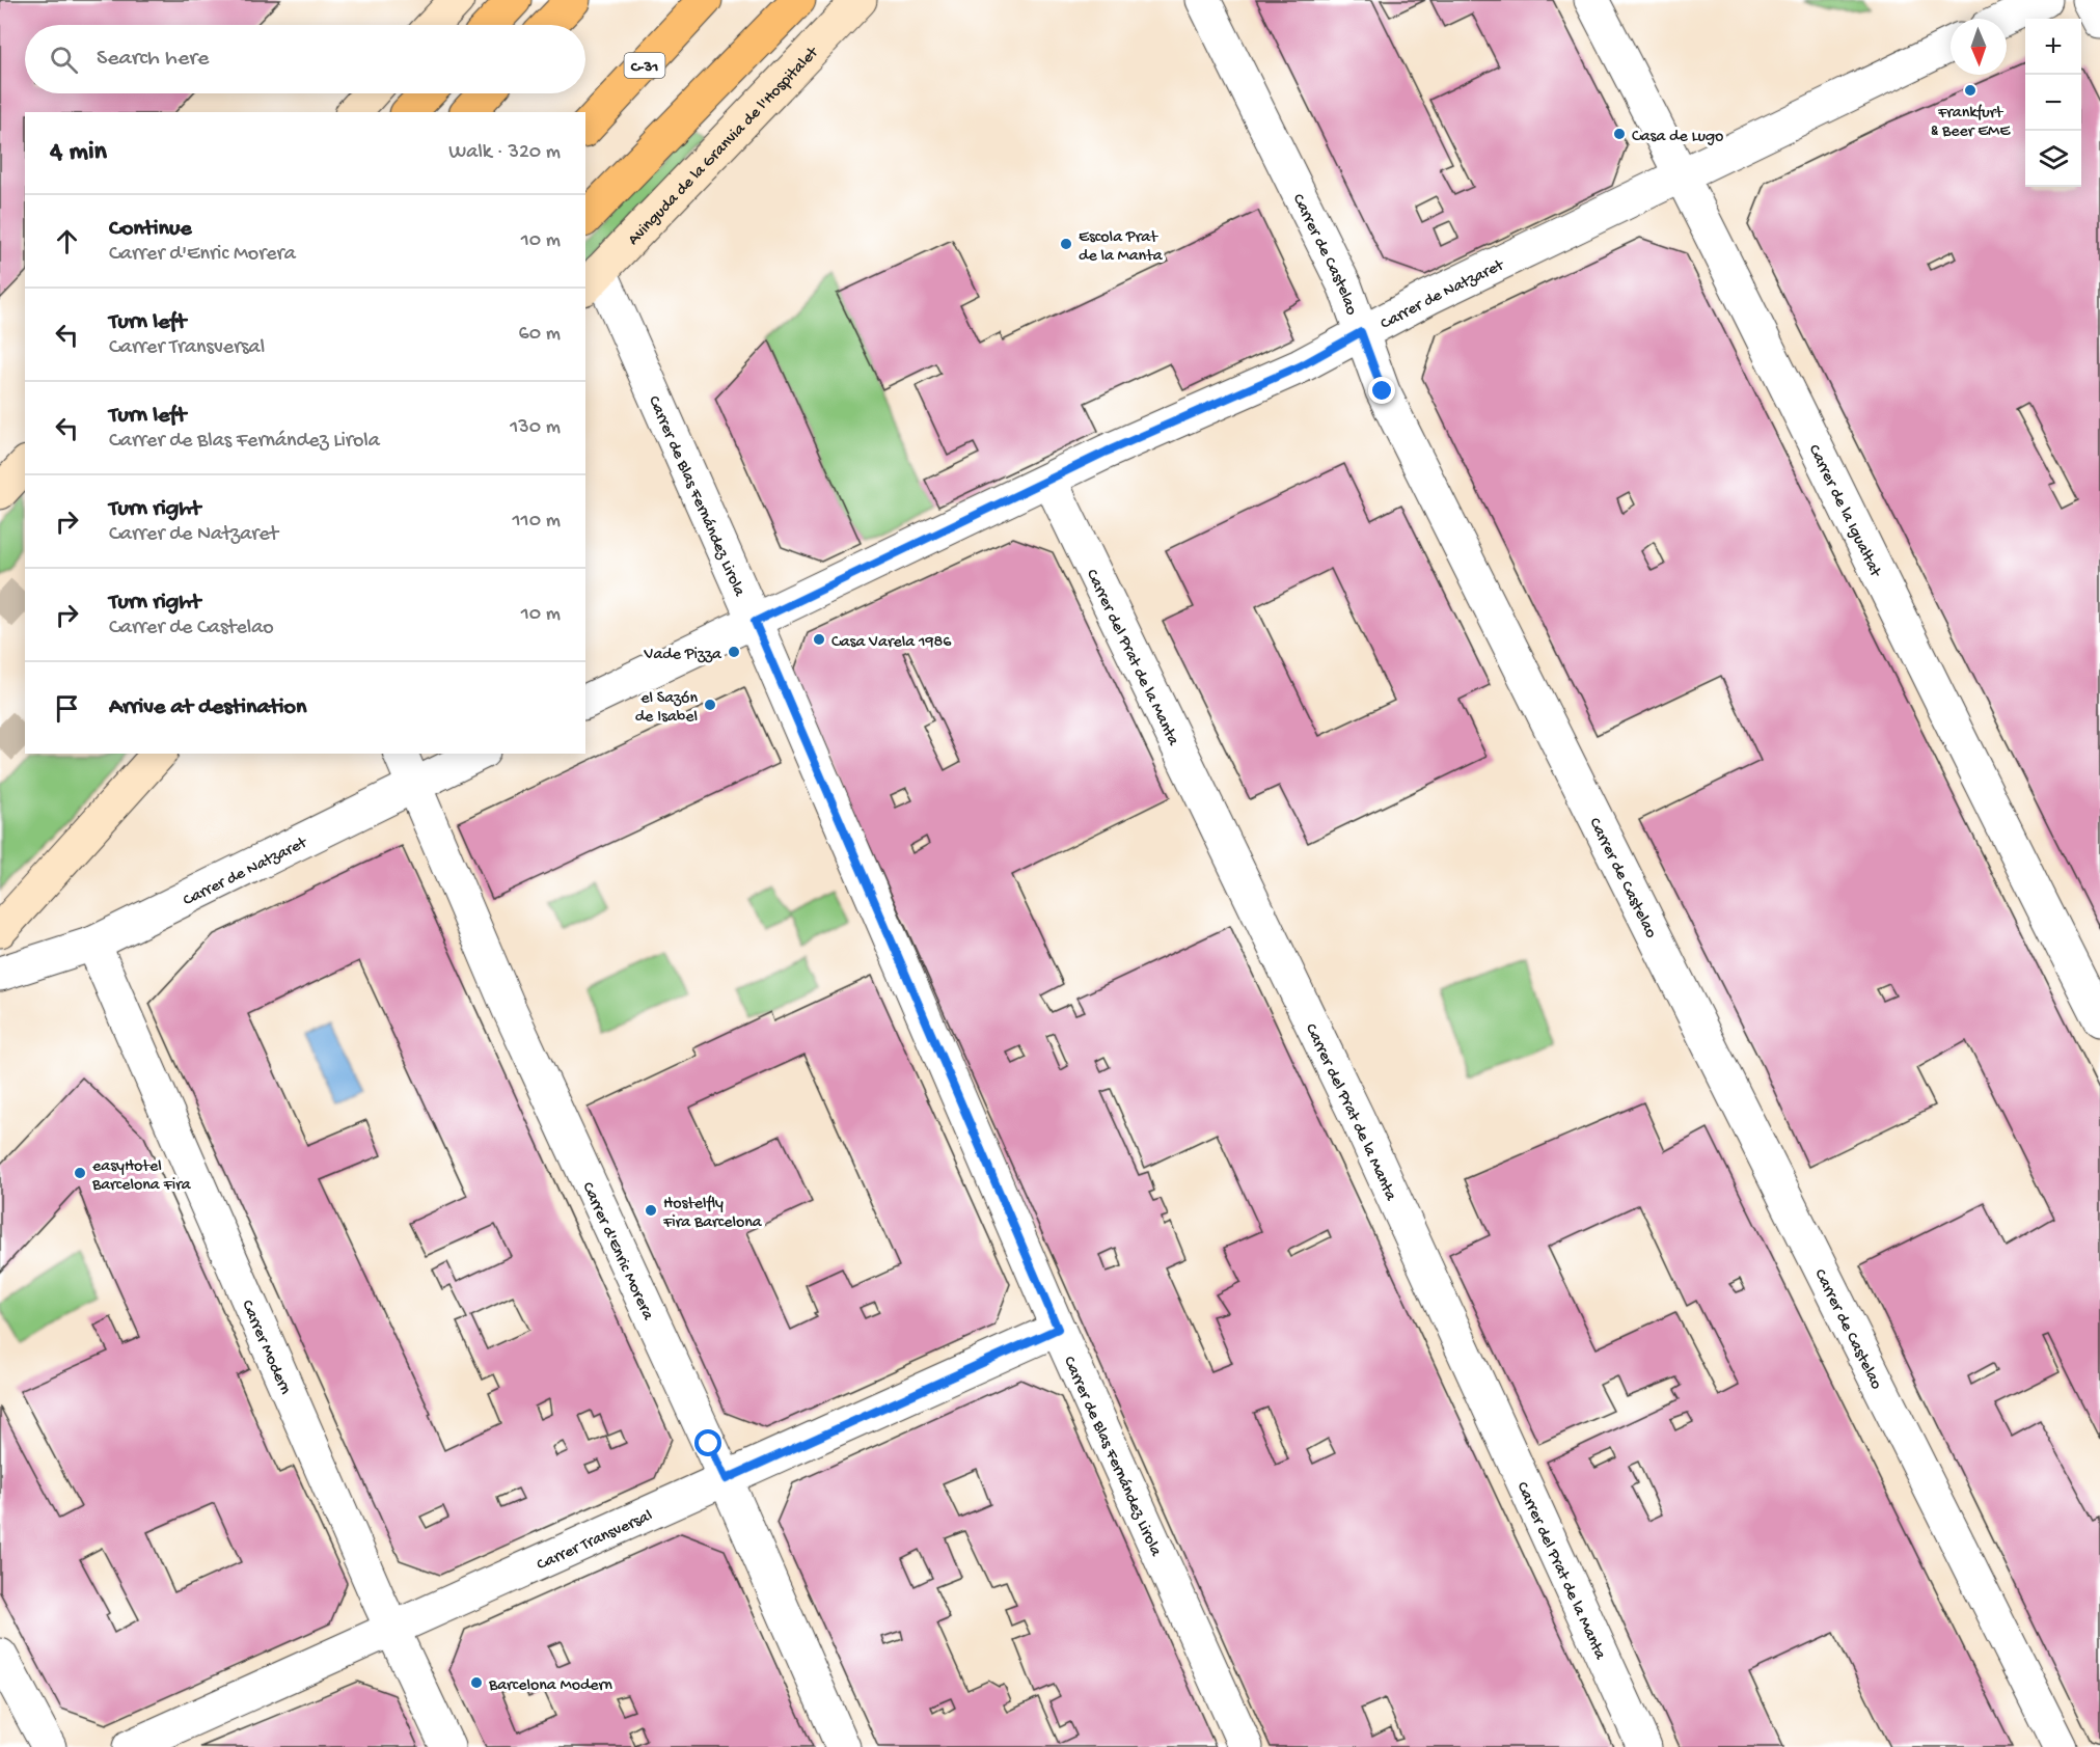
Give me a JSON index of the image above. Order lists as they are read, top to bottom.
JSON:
{
  "streets": {
    "highway": ["C-31"],
    "main road": ["Avinguda de la Granvia de l'Hospitalet"],
    "street": [
      "Carrer de Castelao",
      "Carrer de Natzaret",
      "Carrer de Blas Fernández Lirola",
      "Carrer de la Igualtat",
      "Carrer del Prat de la Manta",
      "Carrer d'Enric Morera",
      "Carrer Modern",
      "Carrer Transversal"
    ]
  },
  "crossings": [
    ["Avinguda de la Granvia de l'Hospitalet", "Carrer de Blas Fernández Lirola"],
    ["Carrer de Castelao", "Carrer de Natzaret"],
    ["Carrer de Natzaret", "Carrer de Blas Fernández Lirola"],
    ["Carrer de Natzaret", "Carrer de la Igualtat"],
    ["Carrer de Natzaret", "Carrer del Prat de la Manta"],
    ["Carrer de Natzaret", "Carrer d'Enric Morera"],
    ["Carrer de Natzaret", "Carrer Modern"],
    ["Carrer de Blas Fernández Lirola", "Carrer Transversal"],
    ["Carrer d'Enric Morera", "Carrer Transversal"],
    ["Carrer Modern", "Carrer Transversal"]
  ],
  "places": [
    "Frankfurt & Beer EME",
    "Casa de Lugo",
    "Escola Prat de la Manta",
    "Casa Varela 1986",
    "Vade Pizza",
    "el Sazón de Isabel",
    "easyHotel Barcelona Fira",
    "Hostelfly Fira Barcelona",
    "Barcelona Modern"
  ],
  "north": "bottom",
  "page": {
    "map_buttons": ["+", "−"],
    "search": "Search here",
    "heading": ["4 min", "Walk · 320 m"],
    "list": [
      ["Continue", "Carrer d'Enric Morera", "10 m"],
      ["Turn left", "Carrer Transversal", "60 m"],
      ["Turn left", "Carrer de Blas Fernández Lirola", "130 m"],
      ["Turn right", "Carrer de Natzaret", "110 m"],
      ["Turn right", "Carrer de Castelao", "10 m"],
      "Arrive at destination"
    ]
  }
}
